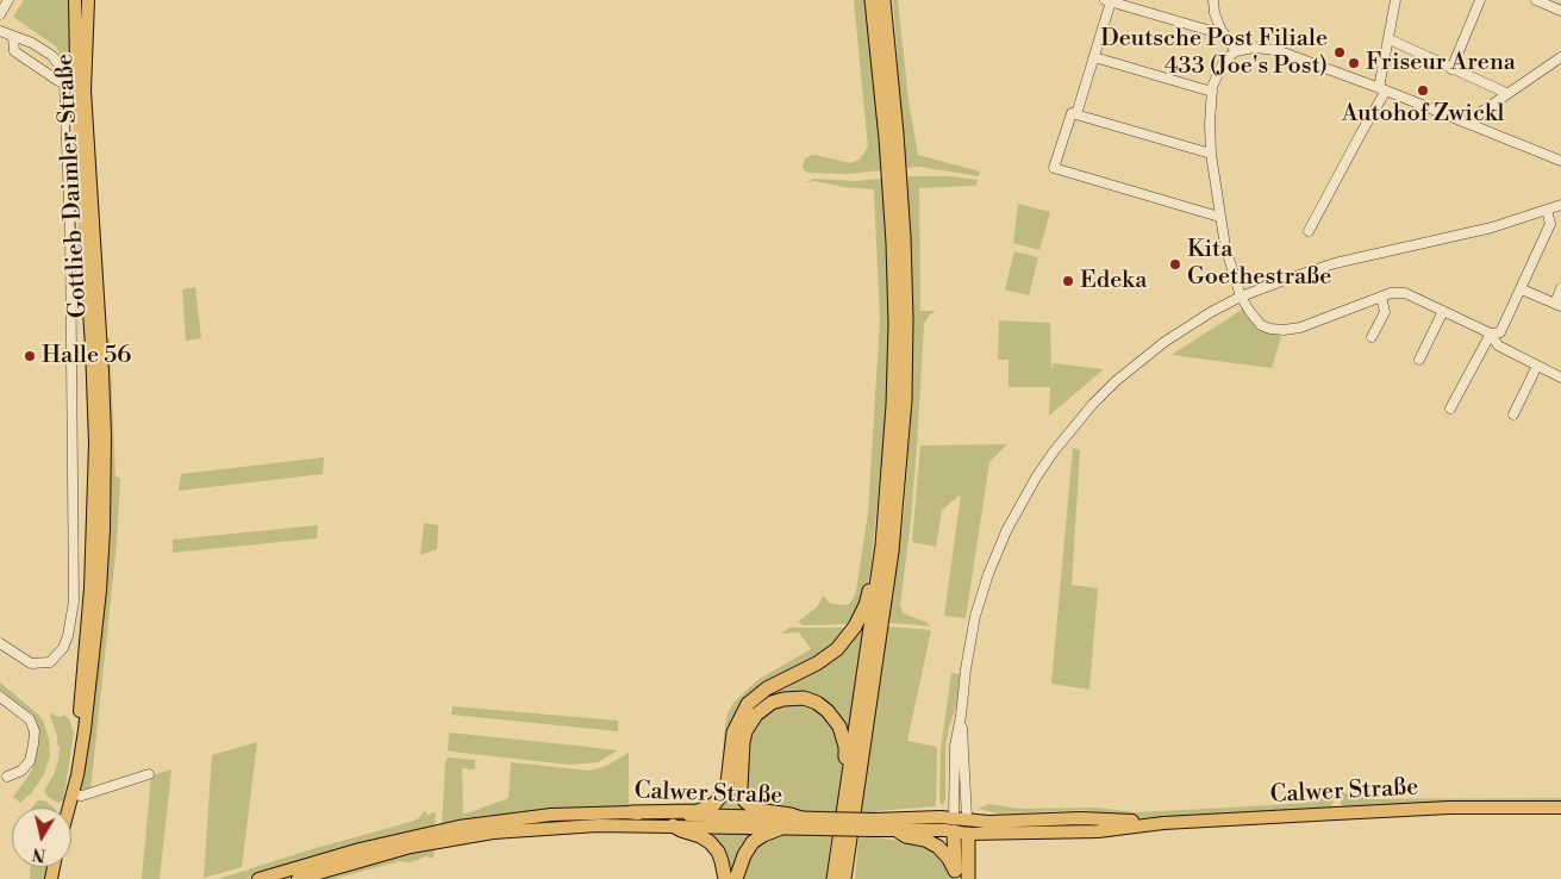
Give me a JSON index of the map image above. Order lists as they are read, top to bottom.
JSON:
{
  "streets": {
    "main road": ["Gottlieb-Daimler-Straße", "Calwer Straße"]
  },
  "places": [
    "Deutsche Post Filiale 433 (Joe's Post)",
    "Friseur Arena",
    "Autohof Zwickl",
    "Kita Goethestraße",
    "Edeka",
    "Halle 56"
  ],
  "north": "bottom"
}
